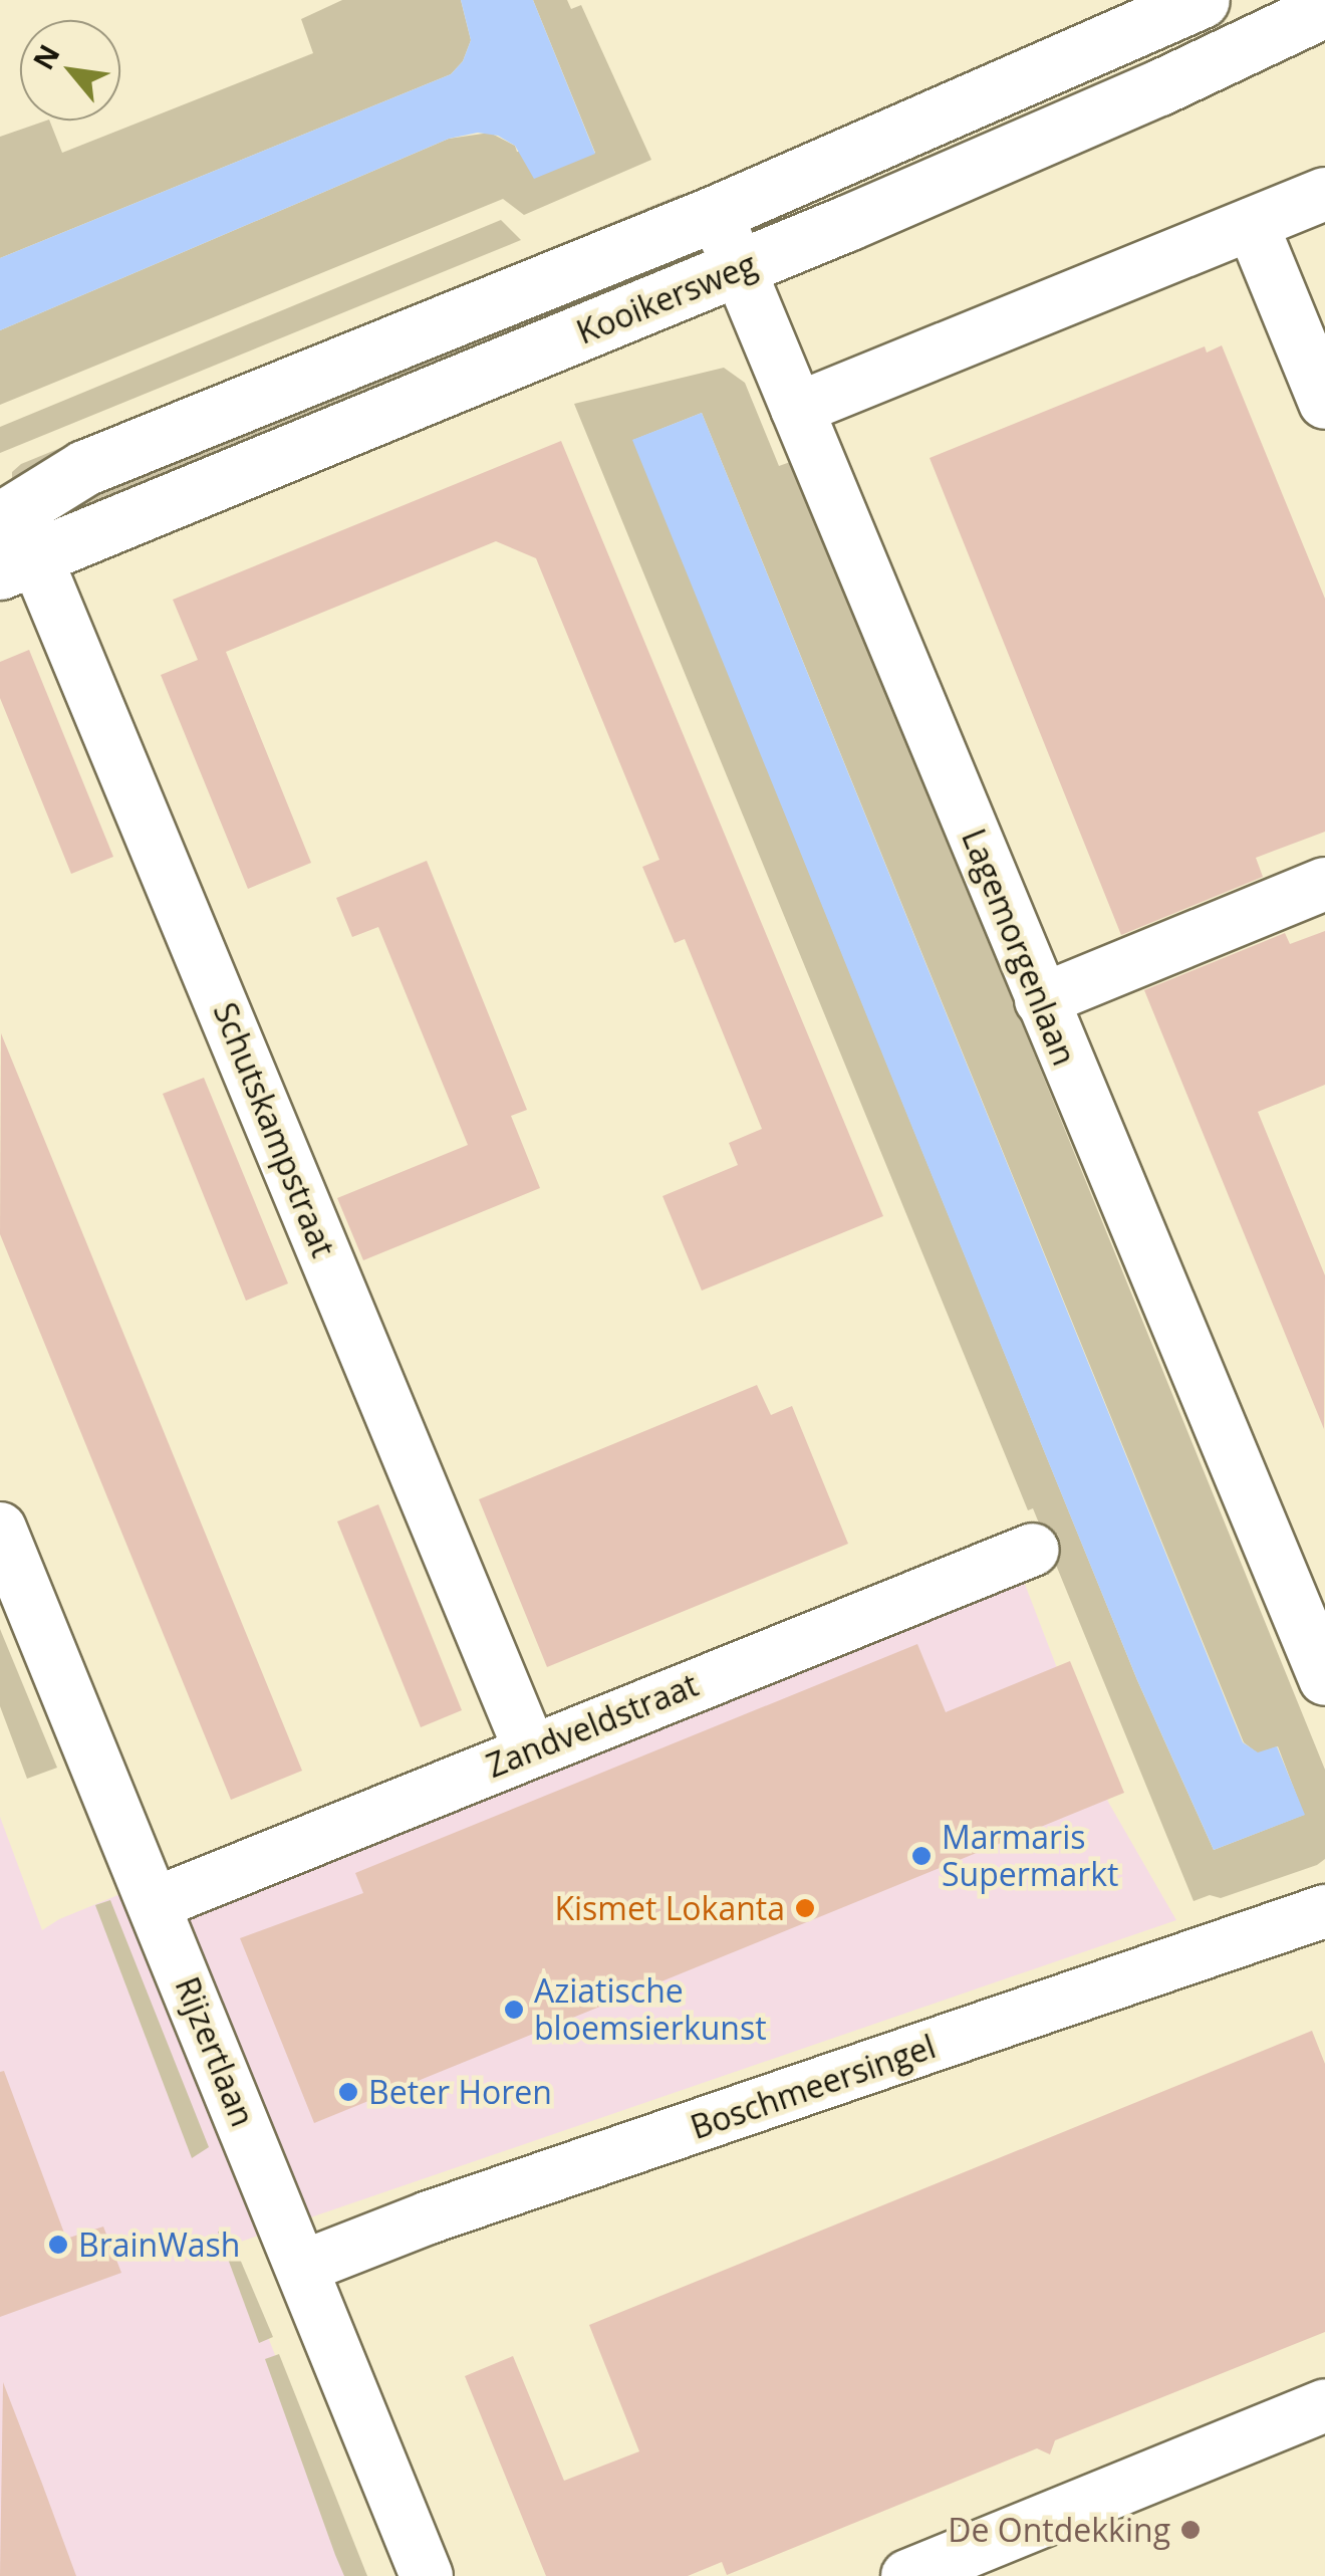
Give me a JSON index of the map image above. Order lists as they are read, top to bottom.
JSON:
{
  "streets": {
    "street": [
      "Kooikersweg",
      "Lagemorgenlaan",
      "Schutskampstraat",
      "Zandveldstraat",
      "Rijzertlaan",
      "Boschmeersingel"
    ]
  },
  "crossings": [
    ["Kooikersweg", "Lagemorgenlaan"],
    ["Kooikersweg", "Schutskampstraat"],
    ["Schutskampstraat", "Zandveldstraat"],
    ["Zandveldstraat", "Rijzertlaan"],
    ["Rijzertlaan", "Boschmeersingel"]
  ],
  "places": [
    "Marmaris Supermarkt",
    "Kismet Lokanta",
    "Aziatische bloemsierkunst",
    "Beter Horen",
    "BrainWash",
    "De Ontdekking"
  ],
  "north": "top left"
}
